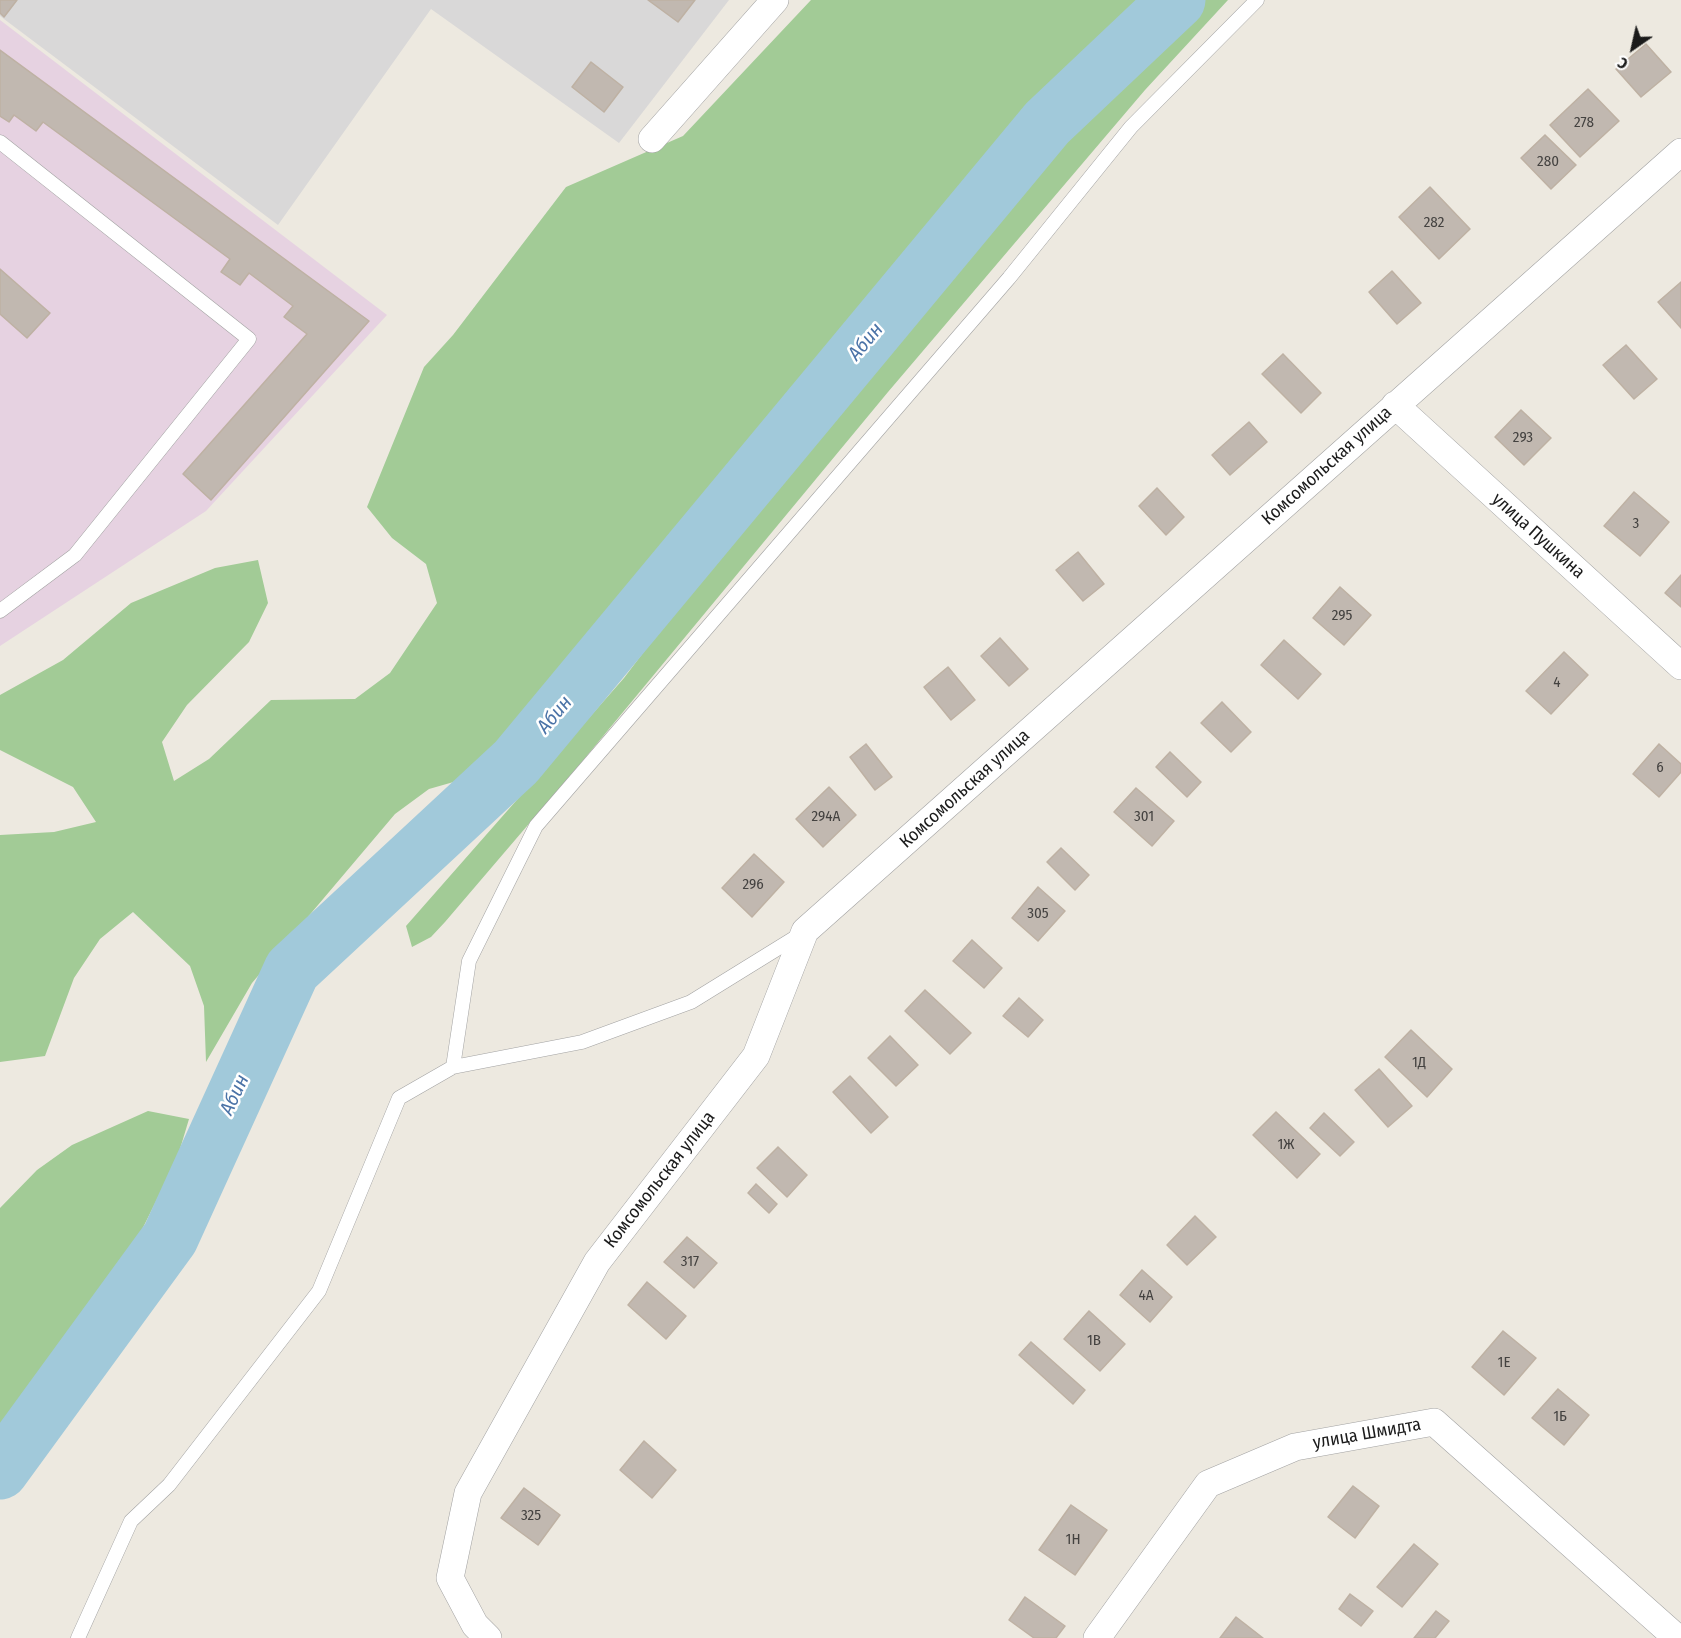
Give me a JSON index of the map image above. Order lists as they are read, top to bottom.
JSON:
{
  "streets": {
    "street": ["Комсомольская улица", "улица Пушкина", "улица Шмидта"]
  },
  "crossings": [
    ["Комсомольская улица", "улица Пушкина"]
  ],
  "water": ["Абин"],
  "house_numbers": [
    "278",
    "280",
    "282",
    "293",
    "3",
    "295",
    "4",
    "6",
    "294А",
    "301",
    "296",
    "305",
    "1Д",
    "1Ж",
    "317",
    "4А",
    "1В",
    "1Е",
    "1Б",
    "325",
    "1Н"
  ],
  "north": "bottom left"
}
